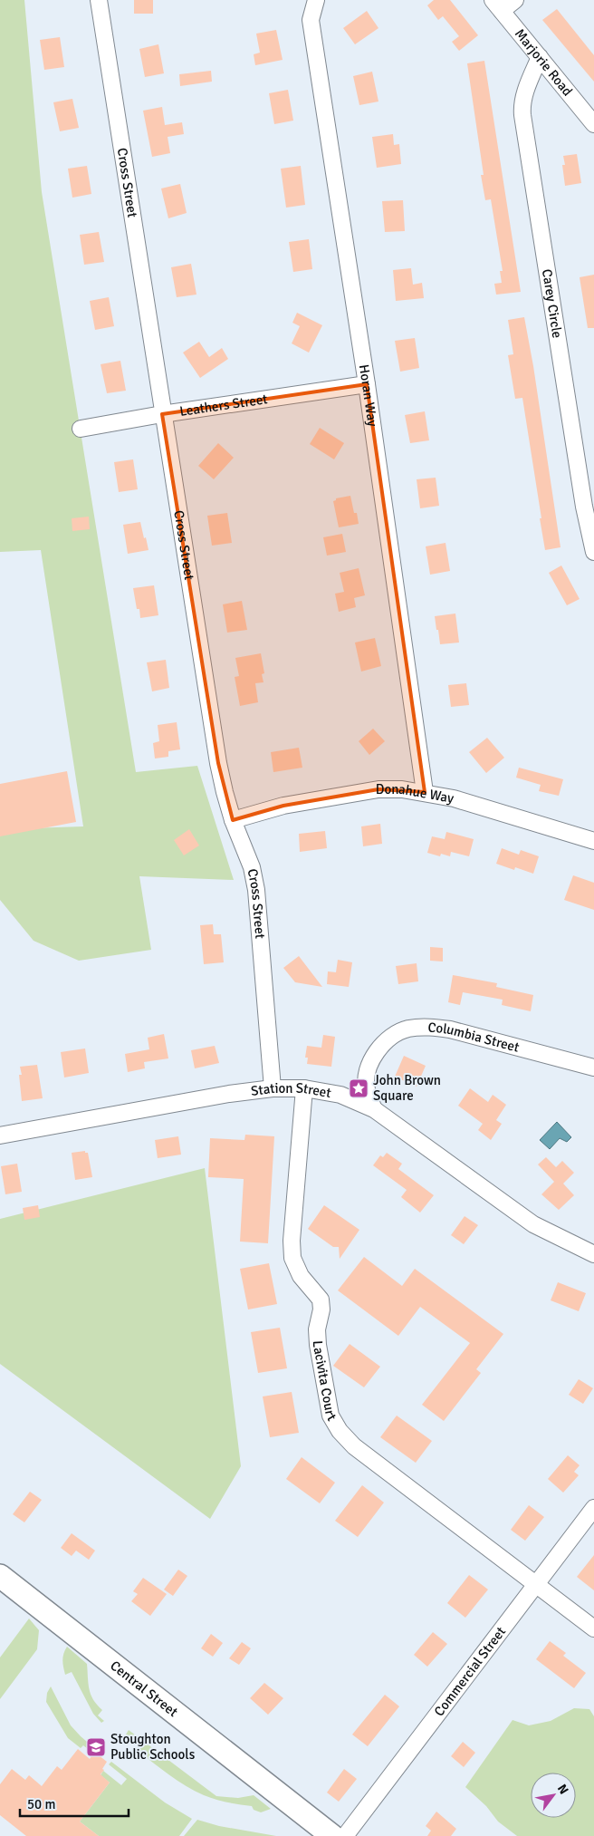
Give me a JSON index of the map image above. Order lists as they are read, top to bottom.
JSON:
{
  "streets": {
    "main road": ["Central Street"],
    "street": [
      "Marjorie Road",
      "Cross Street",
      "Carey Circle",
      "Horan Way",
      "Leathers Street",
      "Donahue Way",
      "Columbia Street",
      "Station Street",
      "Lacivita Court",
      "Commercial Street"
    ]
  },
  "crossings": [
    ["Marjorie Road", "Carey Circle"],
    ["Cross Street", "Leathers Street"],
    ["Cross Street", "Donahue Way"],
    ["Cross Street", "Station Street"],
    ["Horan Way", "Leathers Street"],
    ["Horan Way", "Donahue Way"],
    ["Columbia Street", "Station Street"],
    ["Station Street", "Lacivita Court"],
    ["Lacivita Court", "Commercial Street"]
  ],
  "places": {
    "place": ["John Brown Square"],
    "school or university": ["Stoughton Public Schools"]
  },
  "scale_bar": "50 m",
  "north": "top right"
}
